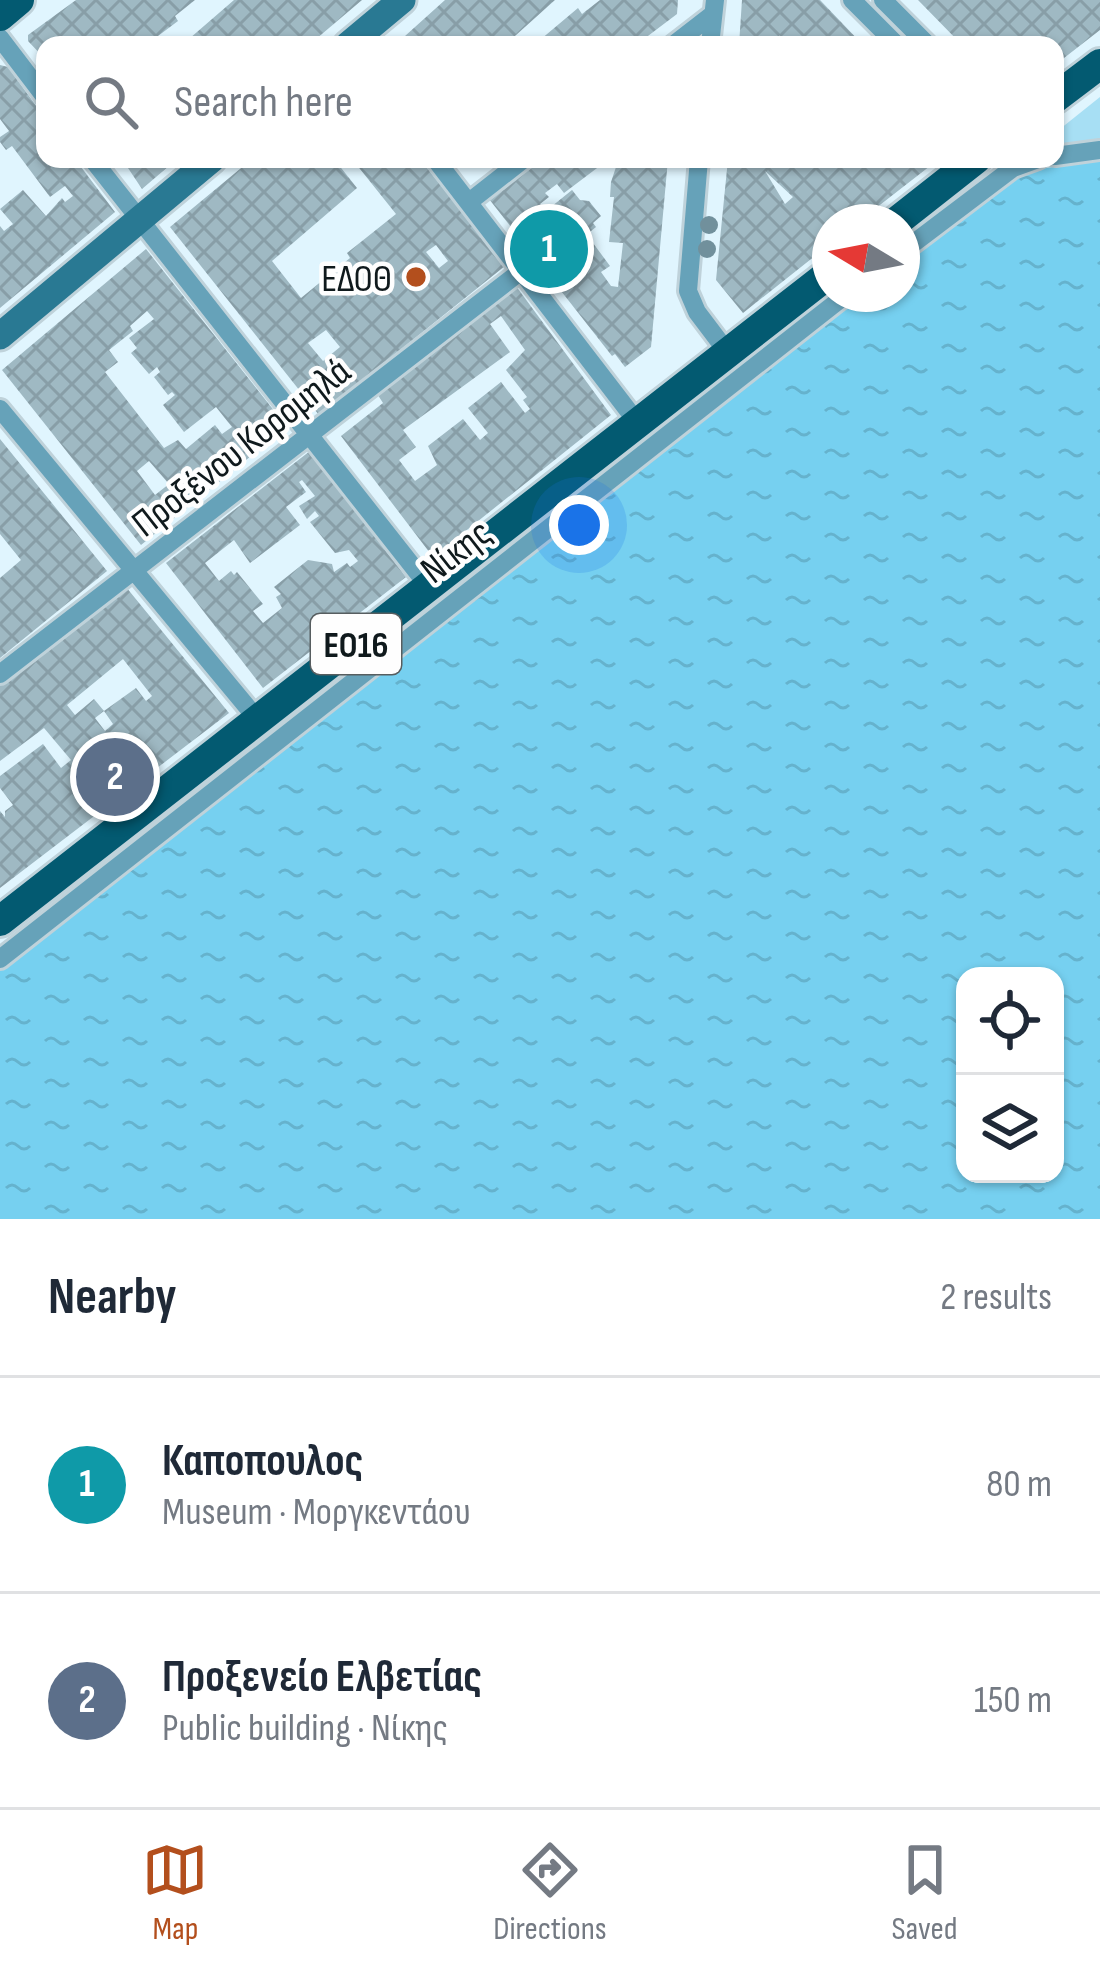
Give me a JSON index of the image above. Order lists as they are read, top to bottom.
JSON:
{
  "streets": {
    "main road": ["Νίκης", "ΕΟ16"],
    "street": ["Προξένου Κορομηλά"]
  },
  "places": ["ΕΔΟΘ"],
  "north": "left",
  "page": {
    "search": "Search here",
    "pins": ["1", "2"],
    "heading": ["Nearby", "2 results"],
    "list": [
      {
        "mark": "1",
        "name": "Καποπουλος",
        "note": "Museum · Μοργκεντάου",
        "value": "80 m"
      },
      {
        "mark": "2",
        "name": "Προξενείο Ελβετίας",
        "note": "Public building · Νίκης",
        "value": "150 m"
      }
    ],
    "nav": ["Map", "Directions", "Saved"]
  }
}
